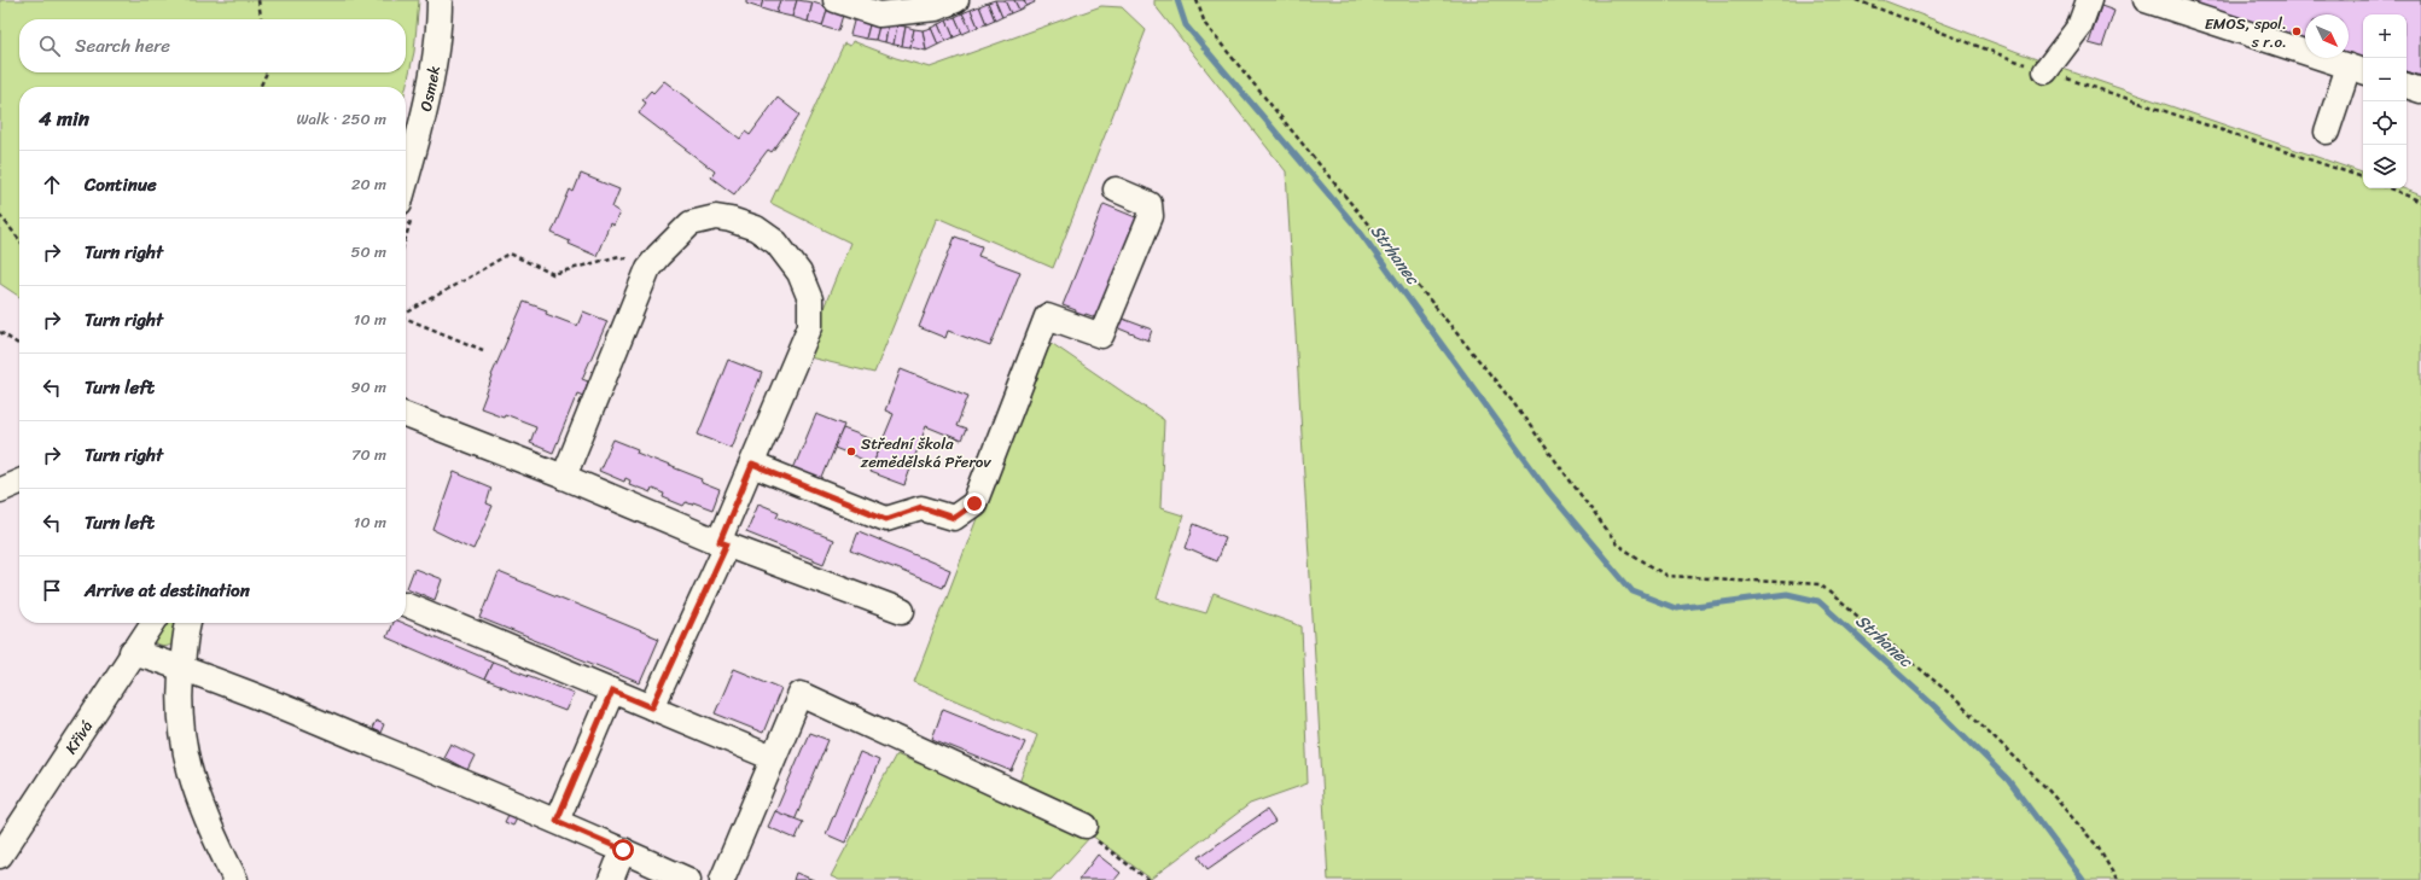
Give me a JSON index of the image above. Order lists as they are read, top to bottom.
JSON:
{
  "streets": {
    "street": ["Osmek", "Křivá"]
  },
  "water": ["Strhanec"],
  "places": ["EMOS, spol. s r.o.", "Střední škola zemědělská Přerov"],
  "north": "bottom right",
  "page": {
    "map_buttons": ["+", "−"],
    "search": "Search here",
    "heading": ["4 min", "Walk · 250 m"],
    "list": [
      ["Continue", "20 m"],
      ["Turn right", "50 m"],
      ["Turn right", "10 m"],
      ["Turn left", "90 m"],
      ["Turn right", "70 m"],
      ["Turn left", "10 m"],
      "Arrive at destination"
    ]
  }
}
